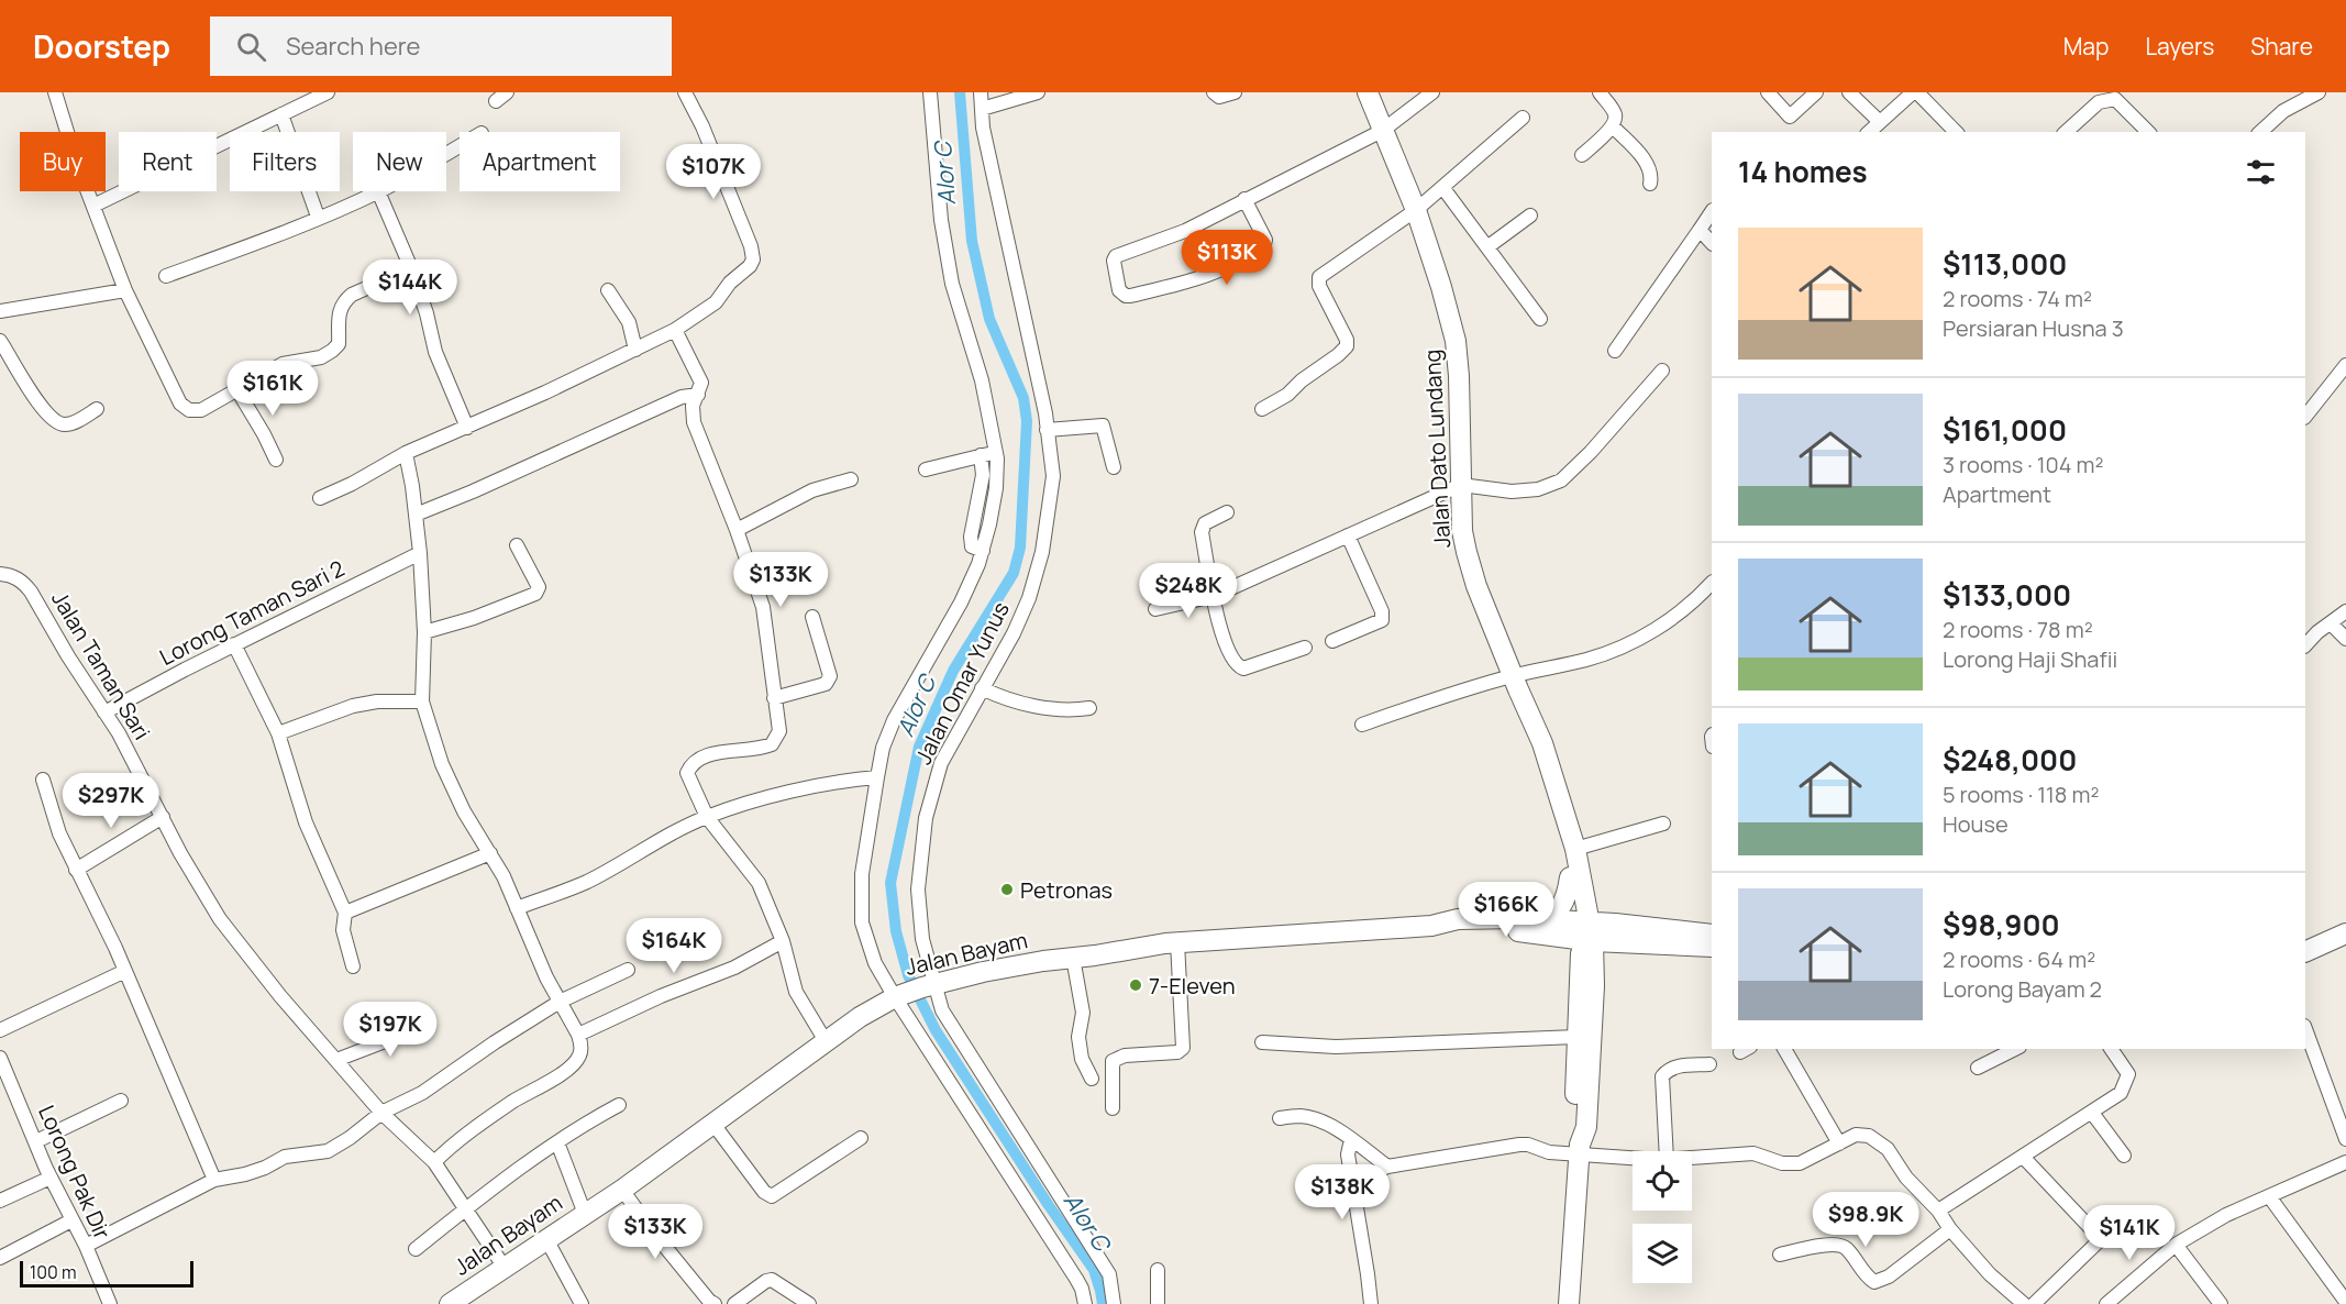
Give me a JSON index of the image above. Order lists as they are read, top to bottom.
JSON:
{
  "streets": {
    "main road": ["Jalan Dato Lundang", "Jalan Bayam"],
    "street": [
      "Lorong Taman Sari 2",
      "Jalan Taman Sari",
      "Jalan Omar Yunus",
      "Lorong Pak Dir"
    ]
  },
  "crossings": [
    ["Jalan Dato Lundang", "Jalan Bayam"],
    ["Lorong Taman Sari 2", "Jalan Taman Sari"],
    ["Jalan Taman Sari", "Jalan Bayam"],
    ["Jalan Omar Yunus", "Jalan Bayam"]
  ],
  "water": ["Alor C"],
  "places": ["Petronas", "7-Eleven"],
  "scale_bar": "100 m",
  "page": {
    "header": "Doorstep",
    "search": "Search here",
    "nav": ["Map", "Layers", "Share"],
    "chip": [
      "Buy",
      "Rent",
      "Filters",
      "New",
      "Apartment"
    ],
    "heading": "14 homes",
    "price": [
      "$107K",
      "$113K",
      "$144K",
      "$161K",
      "$133K",
      "$248K",
      "$297K",
      "$166K",
      "$164K",
      "$197K",
      "$138K",
      "$98.9K",
      "$133K",
      "$141K"
    ],
    "list": [
      {
        "name": "$113,000",
        "note": "2 rooms · 74 m² · Persiaran Husna 3"
      },
      {
        "name": "$161,000",
        "note": "3 rooms · 104 m² · Apartment"
      },
      {
        "name": "$133,000",
        "note": "2 rooms · 78 m² · Lorong Haji Shafii"
      },
      {
        "name": "$248,000",
        "note": "5 rooms · 118 m² · House"
      },
      {
        "name": "$98,900",
        "note": "2 rooms · 64 m² · Lorong Bayam 2"
      }
    ],
    "scale": "100 m"
  }
}
